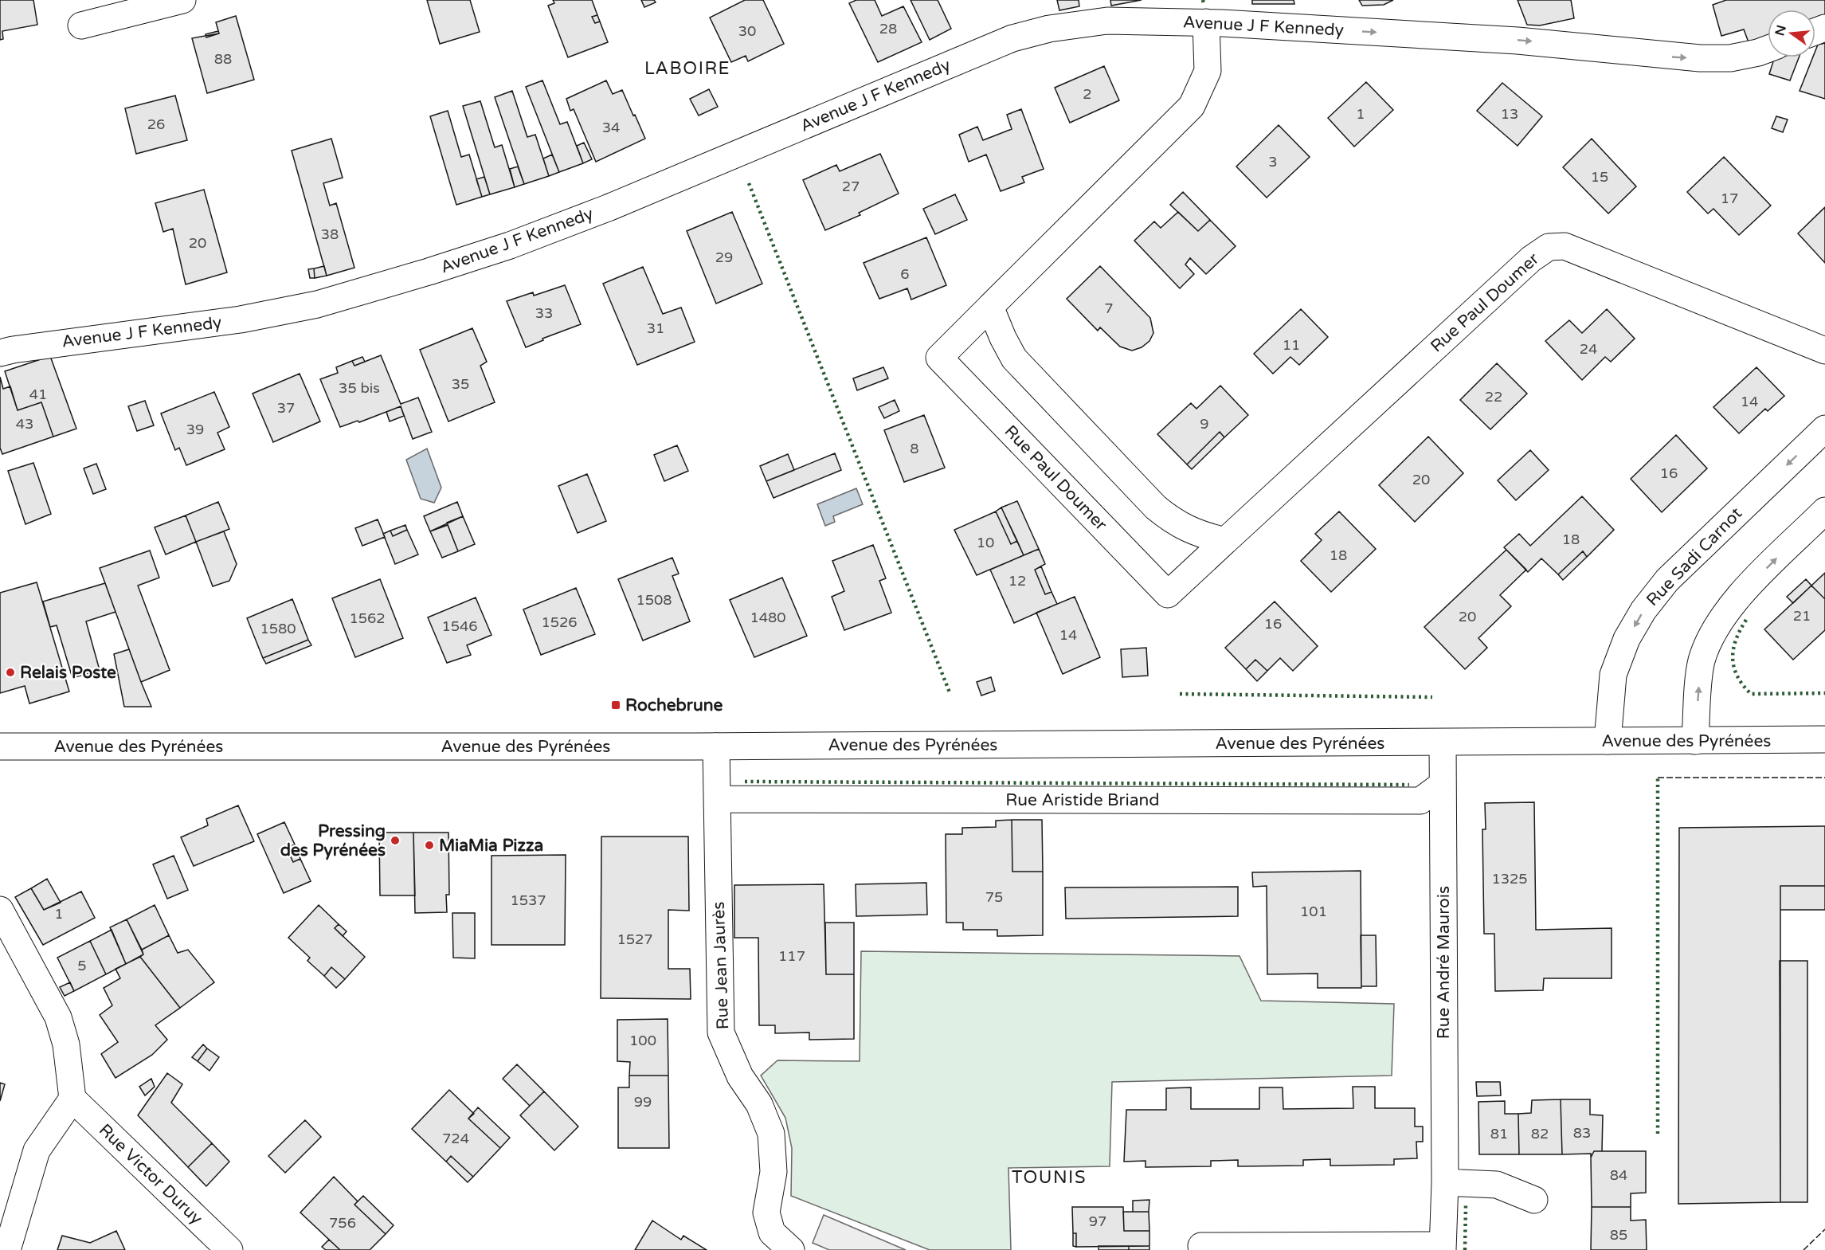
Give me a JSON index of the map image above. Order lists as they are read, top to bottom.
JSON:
{
  "streets": {
    "street": [
      "Avenue J F Kennedy",
      "Rue Paul Doumer",
      "Rue Sadi Carnot",
      "Avenue des Pyrénées",
      "Rue Aristide Briand",
      "Rue André Maurois",
      "Rue Jean Jaurès",
      "Rue Victor Duruy"
    ]
  },
  "crossings": [
    ["Avenue J F Kennedy", "Rue Paul Doumer"],
    ["Rue Sadi Carnot", "Avenue des Pyrénées"],
    ["Avenue des Pyrénées", "Rue André Maurois"],
    ["Avenue des Pyrénées", "Rue Jean Jaurès"],
    ["Rue Aristide Briand", "Rue André Maurois"],
    ["Rue Aristide Briand", "Rue Jean Jaurès"]
  ],
  "districts": ["LABOIRE", "TOUNIS"],
  "places": {
    "other": ["Relais Poste", "Pressing des Pyrénées", "MiaMia Pizza"],
    "transit": ["Rochebrune"]
  },
  "house_numbers": [
    "28",
    "30",
    "88",
    "2",
    "1",
    "13",
    "26",
    "34",
    "3",
    "15",
    "27",
    "17",
    "38",
    "20",
    "29",
    "6",
    "7",
    "33",
    "31",
    "11",
    "24",
    "35",
    "35 bis",
    "41",
    "22",
    "14",
    "37",
    "43",
    "9",
    "39",
    "8",
    "16",
    "20",
    "18",
    "10",
    "18",
    "12",
    "1508",
    "21",
    "20",
    "1480",
    "1562",
    "1526",
    "16",
    "1546",
    "1580",
    "14",
    "1325",
    "75",
    "1537",
    "101",
    "1",
    "1527",
    "117",
    "5",
    "100",
    "99",
    "83",
    "81",
    "82",
    "724",
    "84",
    "97",
    "756",
    "85"
  ],
  "north": "left"
}
